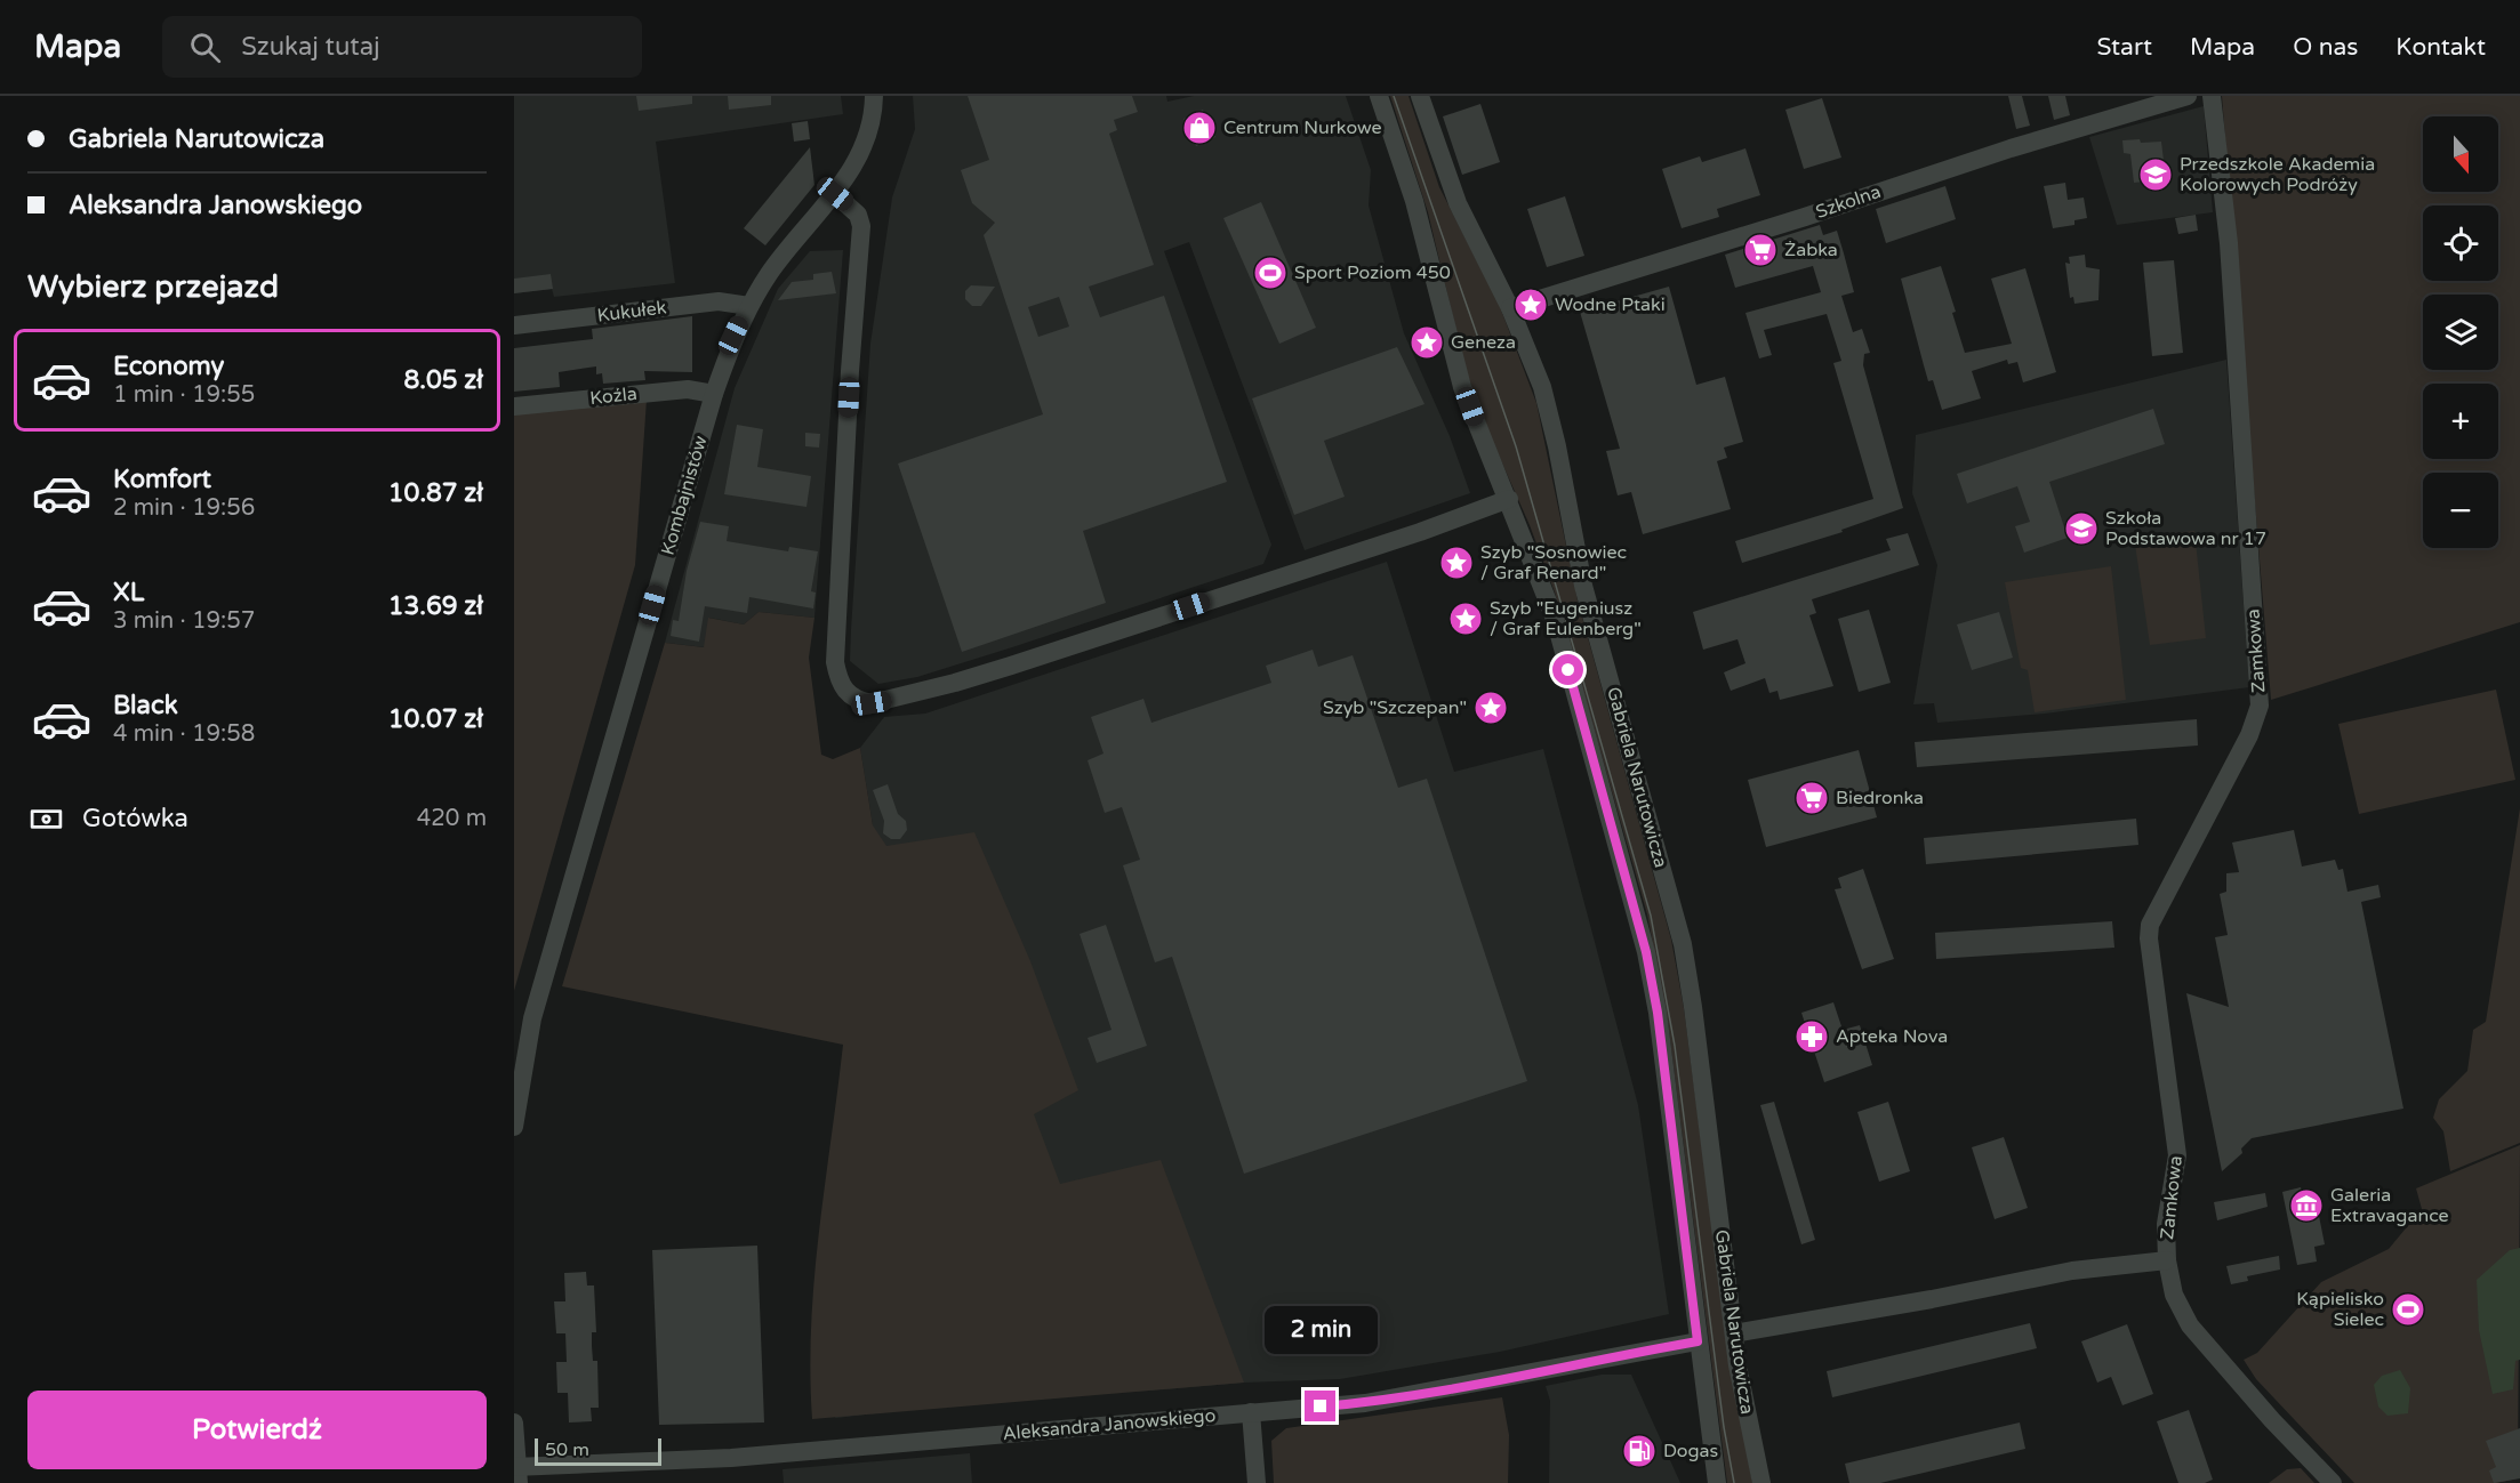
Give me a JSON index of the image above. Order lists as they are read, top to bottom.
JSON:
{
  "streets": {
    "street": [
      "Szkolna",
      "Kukułek",
      "Koźla",
      "Kombajnistów",
      "Zamkowa",
      "Gabriela Narutowicza",
      "Aleksandra Janowskiego"
    ]
  },
  "crossings": [
    ["Szkolna", "Gabriela Narutowicza"],
    ["Kukułek", "Kombajnistów"],
    ["Koźla", "Kombajnistów"],
    ["Zamkowa", "Gabriela Narutowicza"],
    ["Gabriela Narutowicza", "Aleksandra Janowskiego"]
  ],
  "places": {
    "shop": ["Centrum Nurkowe"],
    "school or university": ["Przedszkole Akademia Kolorowych Podróży", "Szkoła Podstawowa nr 17"],
    "supermarket": ["Żabka", "Biedronka"],
    "sports": ["Sport Poziom 450", "Kąpielisko Sielec"],
    "place": [
      "Wodne Ptaki",
      "Geneza",
      "Szyb \"Sosnowiec / Graf Renard\"",
      "Szyb \"Eugeniusz / Graf Eulenberg\"",
      "Szyb \"Szczepan\""
    ],
    "pharmacy": ["Apteka Nova"],
    "museum": ["Galeria Extravagance"],
    "fuel station": ["Dogas"]
  },
  "scale_bar": "50 m",
  "north": "bottom",
  "page": {
    "header": "Mapa",
    "search": "Szukaj tutaj",
    "nav": [
      "Start",
      "Mapa",
      "O nas",
      "Kontakt"
    ],
    "banner": ["Gabriela Narutowicza", "Aleksandra Janowskiego"],
    "map_buttons": ["+", "−"],
    "heading": "Wybierz przejazd",
    "list": [
      {
        "name": "Economy",
        "note": "1 min · 19:55",
        "value": "8.05 zł"
      },
      {
        "name": "Komfort",
        "note": "2 min · 19:56",
        "value": "10.87 zł"
      },
      {
        "name": "XL",
        "note": "3 min · 19:57",
        "value": "13.69 zł"
      },
      {
        "name": "Black",
        "note": "4 min · 19:58",
        "value": "10.07 zł"
      }
    ],
    "pay": ["Gotówka", "420 m"],
    "bubble": "2 min",
    "buttons": "Potwierdź",
    "scale": "50 m"
  }
}
